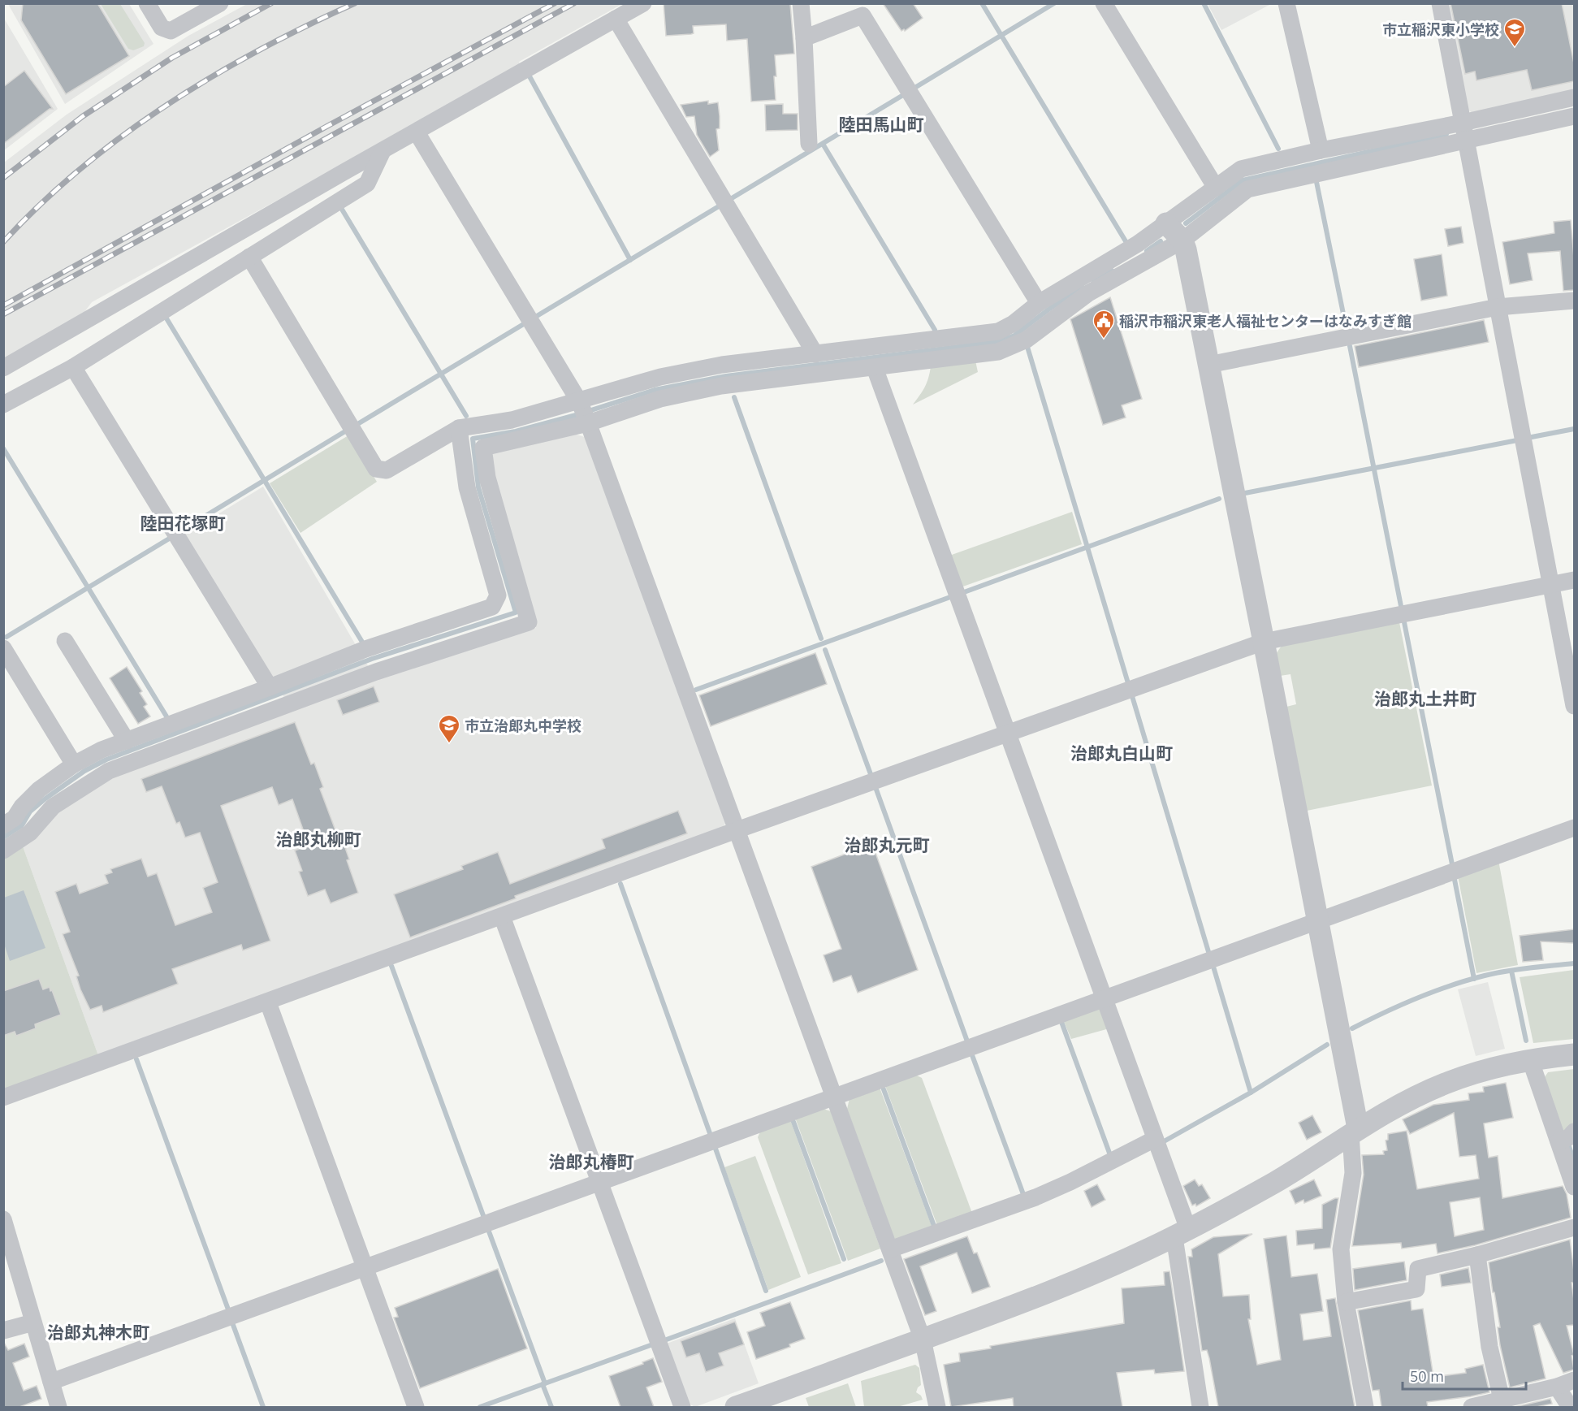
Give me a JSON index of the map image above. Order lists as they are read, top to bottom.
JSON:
{
  "districts": [
    "陸田馬山町",
    "陸田花塚町",
    "治郎丸土井町",
    "治郎丸白山町",
    "治郎丸柳町",
    "治郎丸元町",
    "治郎丸椿町",
    "治郎丸神木町"
  ],
  "places": {
    "school or university": ["市立稲沢東小学校", "市立治郎丸中学校"],
    "public building": ["稲沢市稲沢東老人福祉センターはなみすぎ館"]
  },
  "scale_bar": "50 m"
}
